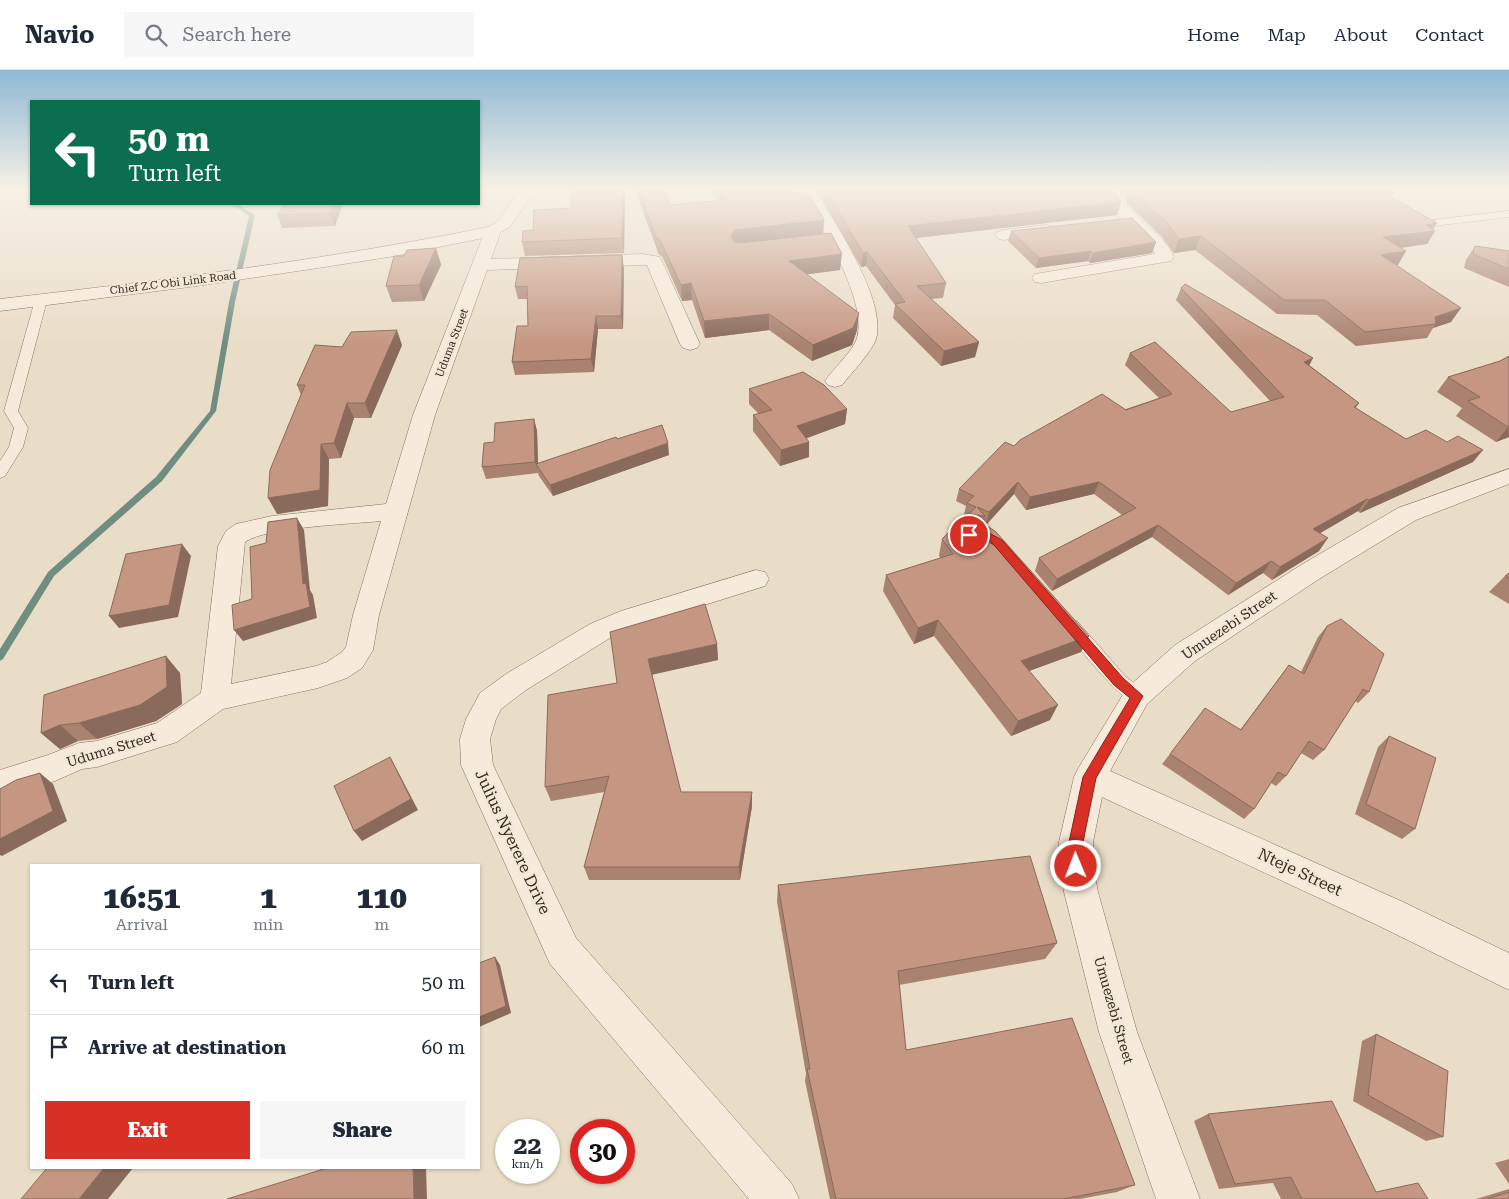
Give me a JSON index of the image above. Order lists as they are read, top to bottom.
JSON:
{
  "streets": {
    "street": [
      "Chief Z.C Obi Link Road",
      "Uduma Street",
      "Umuezebi Street",
      "Julius Nyerere Drive",
      "Nteje Street"
    ]
  },
  "crossings": [
    ["Umuezebi Street", "Nteje Street"]
  ],
  "page": {
    "header": "Navio",
    "search": "Search here",
    "nav": [
      "Home",
      "Map",
      "About",
      "Contact"
    ],
    "turn": ["50 m", "Turn left"],
    "eta": [
      "16:51",
      "Arrival",
      "1",
      "min",
      "110",
      "m"
    ],
    "list": [
      {
        "name": "Turn left",
        "value": "50 m"
      },
      {
        "name": "Arrive at destination",
        "value": "60 m"
      }
    ],
    "buttons": ["Exit", "Share"],
    "speed": "22 km/h",
    "limit": "30"
  }
}
